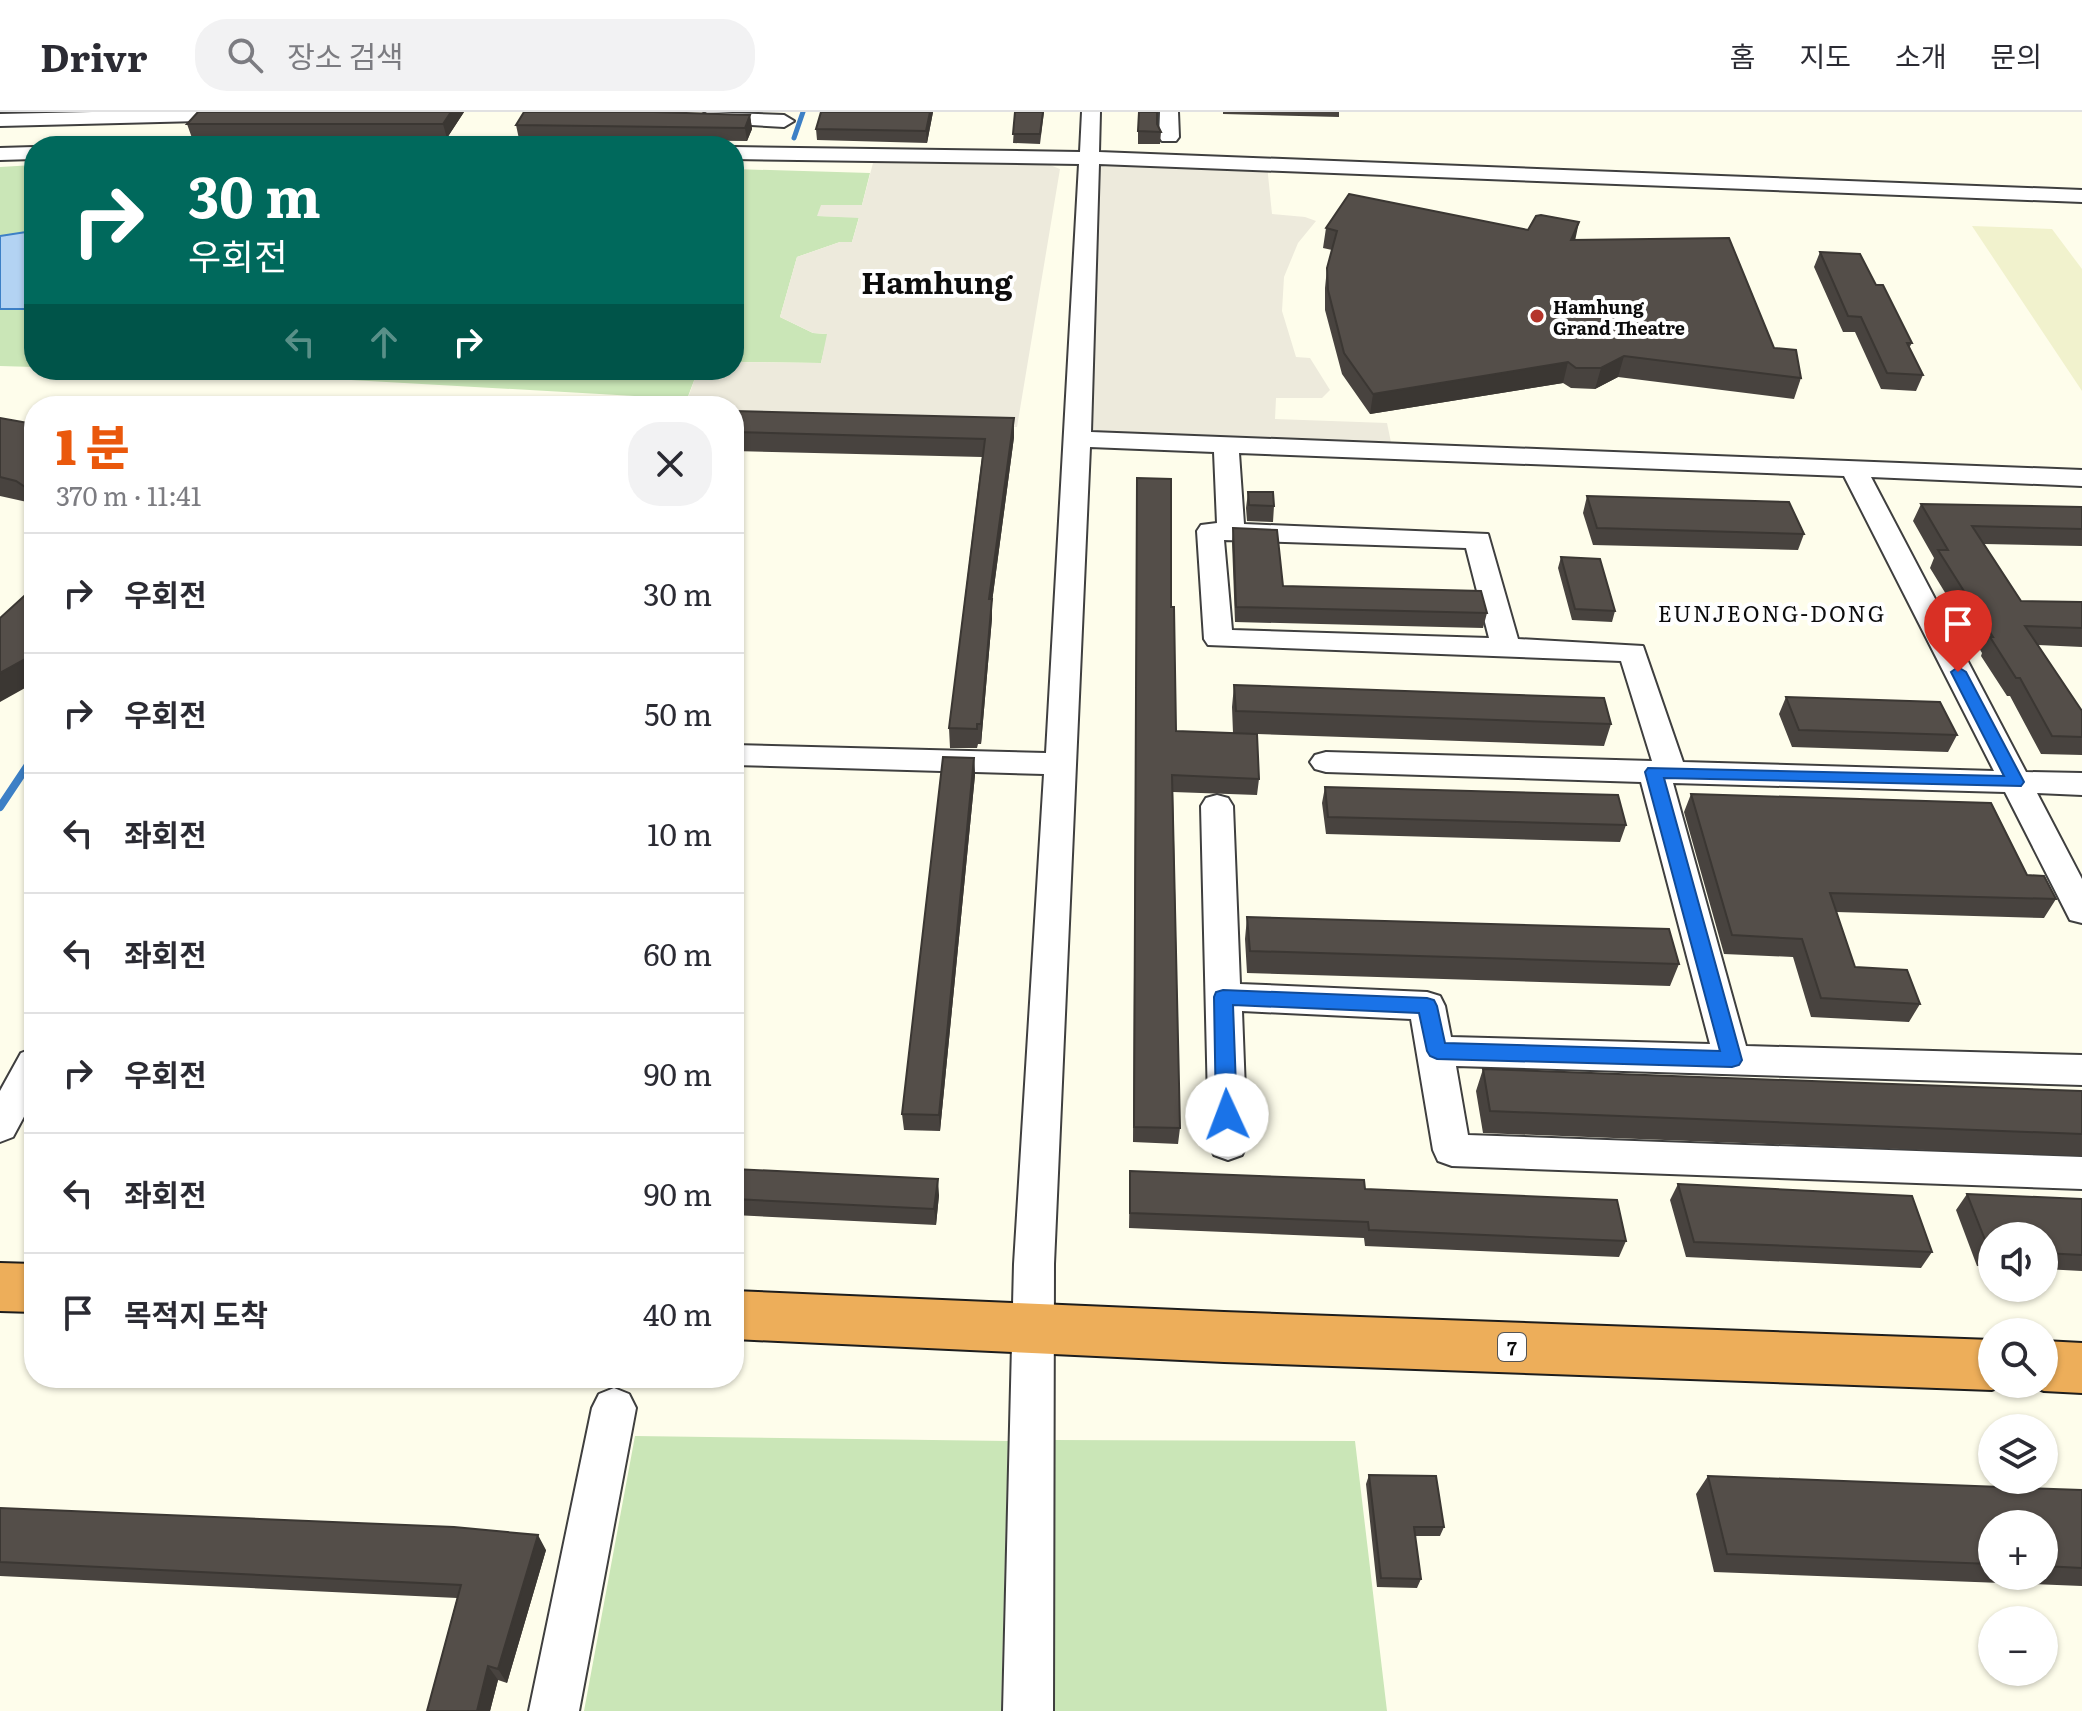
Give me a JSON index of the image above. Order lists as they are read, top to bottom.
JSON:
{
  "streets": {
    "highway": ["7"]
  },
  "districts": ["Hamhung", "EUNJEONG-DONG"],
  "places": ["Hamhung Grand Theatre"],
  "page": {
    "header": "Drivr",
    "search": "장소 검색",
    "nav": [
      "홈",
      "지도",
      "소개",
      "문의"
    ],
    "turn": ["30 m", "우회전"],
    "heading": ["1 분", "370 m · 11:41"],
    "list": [
      {
        "name": "우회전",
        "value": "30 m"
      },
      {
        "name": "우회전",
        "value": "50 m"
      },
      {
        "name": "좌회전",
        "value": "10 m"
      },
      {
        "name": "좌회전",
        "value": "60 m"
      },
      {
        "name": "우회전",
        "value": "90 m"
      },
      {
        "name": "좌회전",
        "value": "90 m"
      },
      {
        "name": "목적지 도착",
        "value": "40 m"
      }
    ],
    "map_buttons": ["+", "−"]
  }
}
